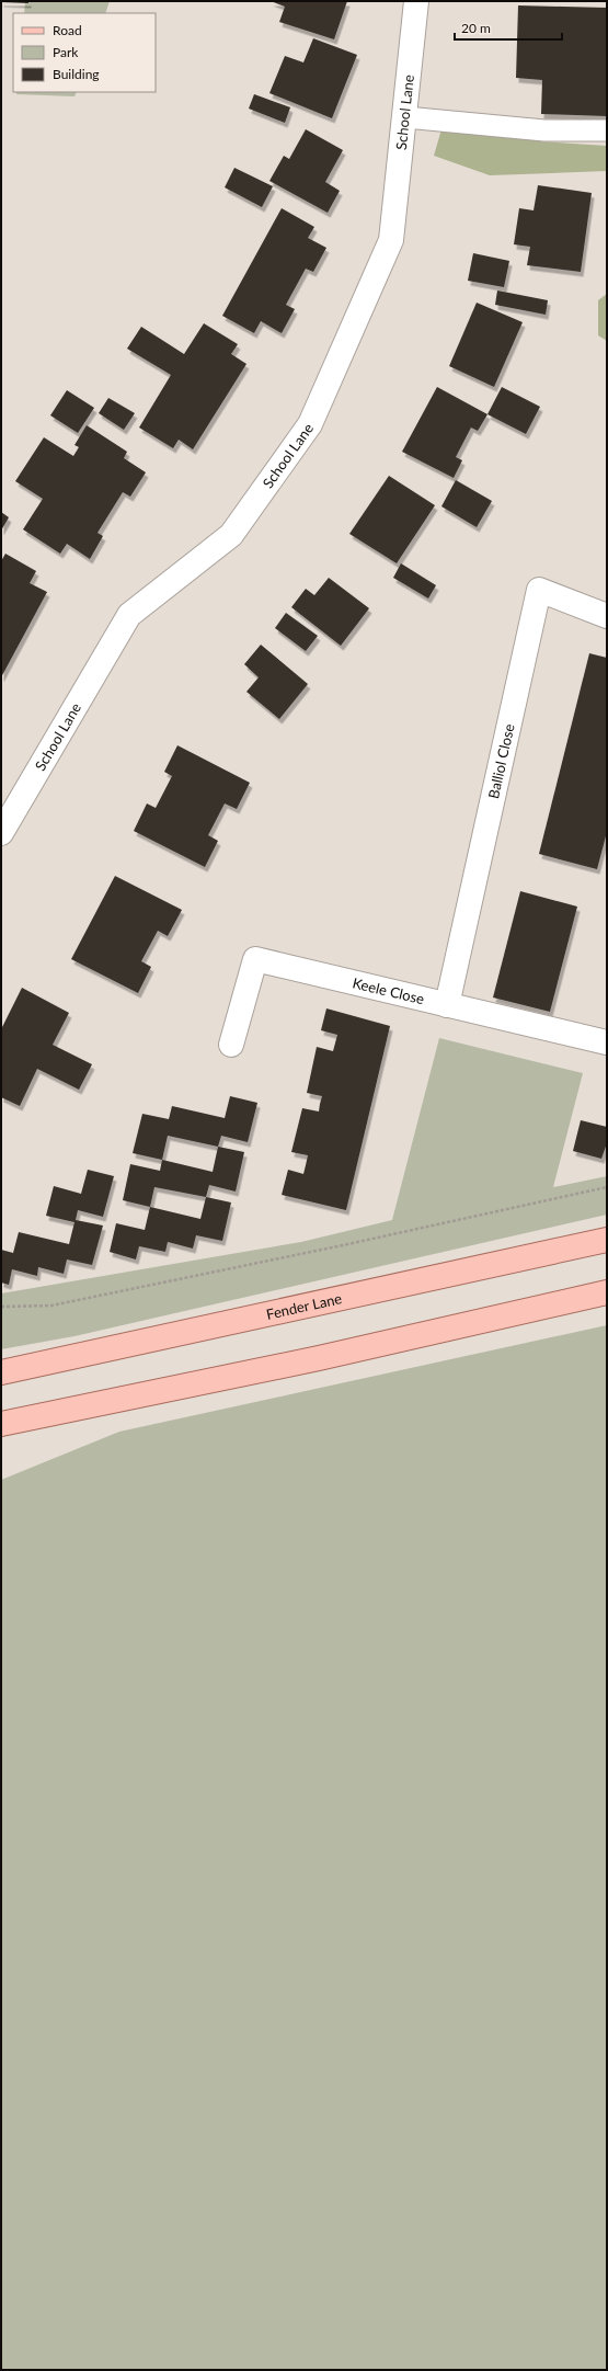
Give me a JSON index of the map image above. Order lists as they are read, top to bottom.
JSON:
{
  "streets": {
    "main road": ["Fender Lane"],
    "street": ["School Lane", "Balliol Close", "Keele Close"]
  },
  "crossings": [
    ["Balliol Close", "Keele Close"]
  ],
  "legend": ["Road", "Park", "Building"],
  "scale_bar": "20 m"
}
